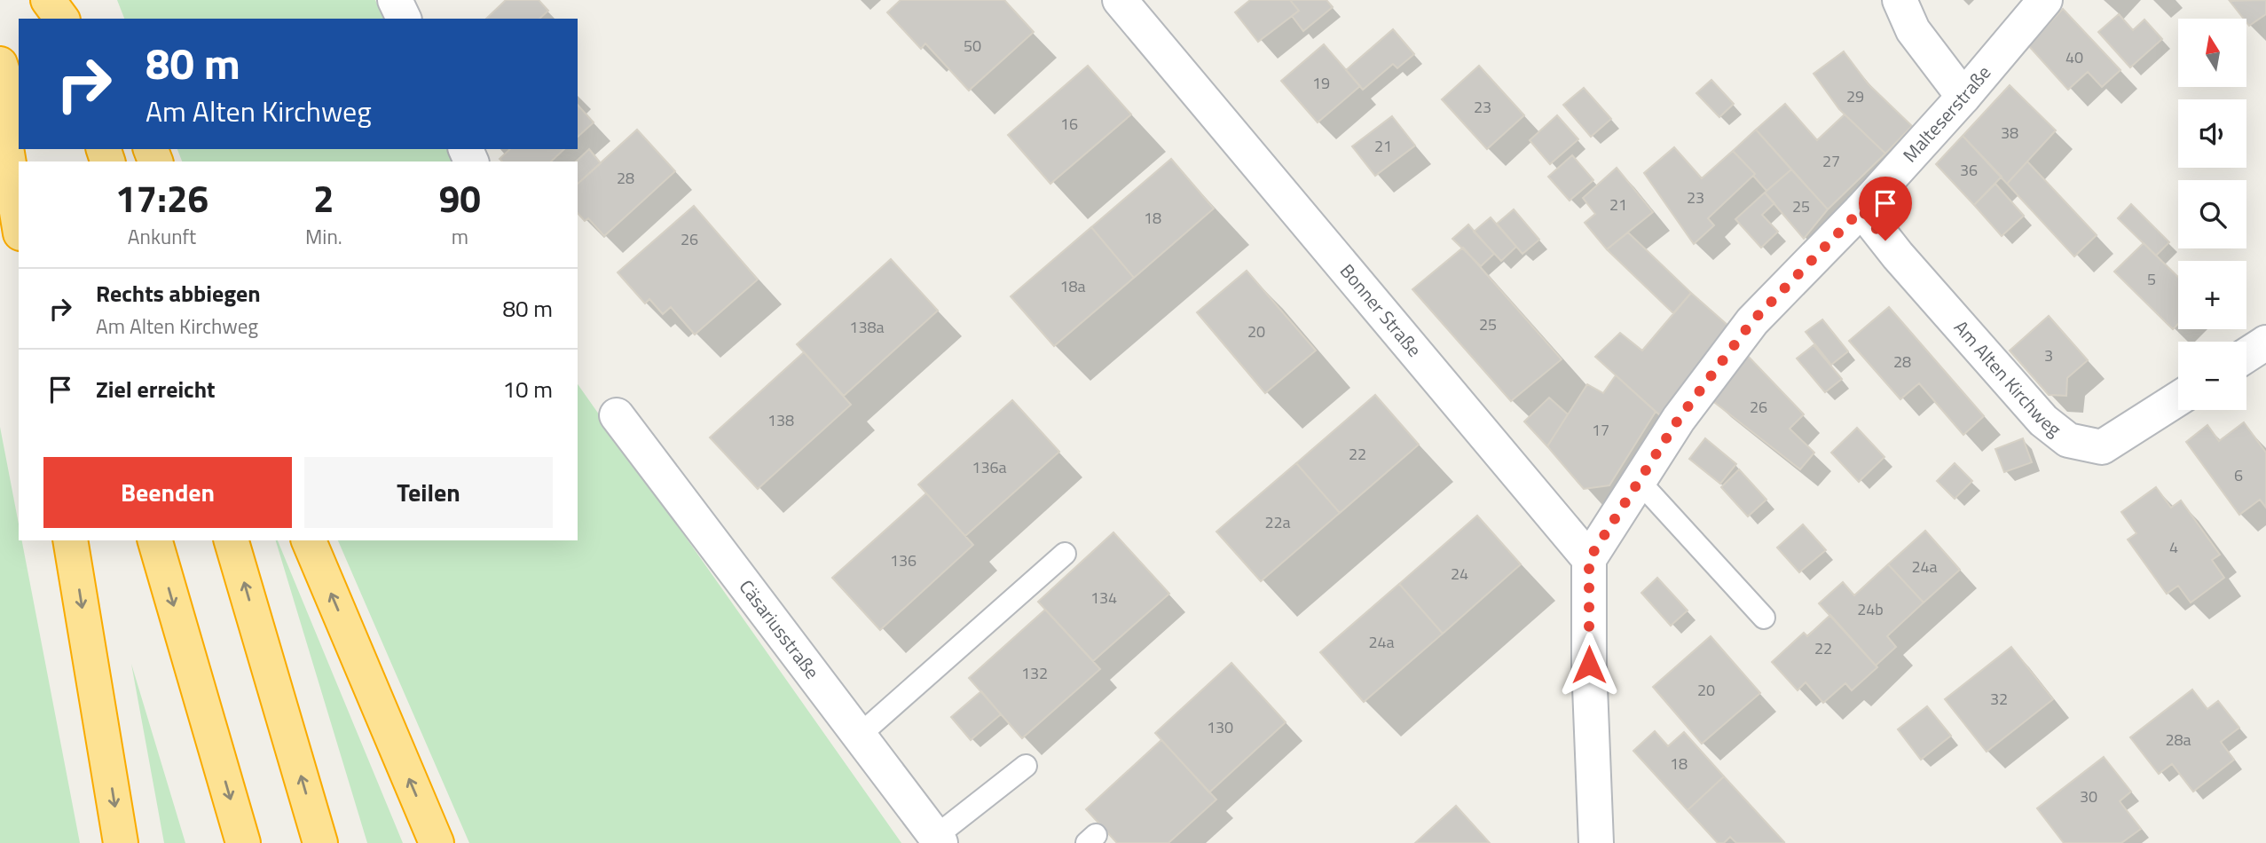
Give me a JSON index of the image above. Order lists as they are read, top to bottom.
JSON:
{
  "streets": {
    "street": [
      "Malteserstraße",
      "Bonner Straße",
      "Am Alten Kirchweg",
      "Cäsariusstraße"
    ]
  },
  "crossings": [
    ["Malteserstraße", "Bonner Straße"],
    ["Malteserstraße", "Am Alten Kirchweg"]
  ],
  "house_numbers": [
    "50",
    "40",
    "19",
    "29",
    "23",
    "16",
    "38",
    "21",
    "27",
    "36",
    "28",
    "23",
    "21",
    "25",
    "18",
    "26",
    "5",
    "18a",
    "25",
    "138a",
    "20",
    "3",
    "28",
    "26",
    "138",
    "17",
    "22",
    "136a",
    "6",
    "22a",
    "4",
    "136",
    "24a",
    "24",
    "134",
    "24b",
    "24a",
    "22",
    "132",
    "20",
    "32",
    "130",
    "28a",
    "18",
    "30"
  ],
  "north": "top",
  "page": {
    "map_buttons": ["+", "−"],
    "turn": ["80 m", "Am Alten Kirchweg"],
    "eta": [
      "17:26",
      "Ankunft",
      "2",
      "Min.",
      "90",
      "m"
    ],
    "list": [
      {
        "name": "Rechts abbiegen",
        "note": "Am Alten Kirchweg",
        "value": "80 m"
      },
      {
        "name": "Ziel erreicht",
        "value": "10 m"
      }
    ],
    "buttons": ["Beenden", "Teilen"]
  }
}
